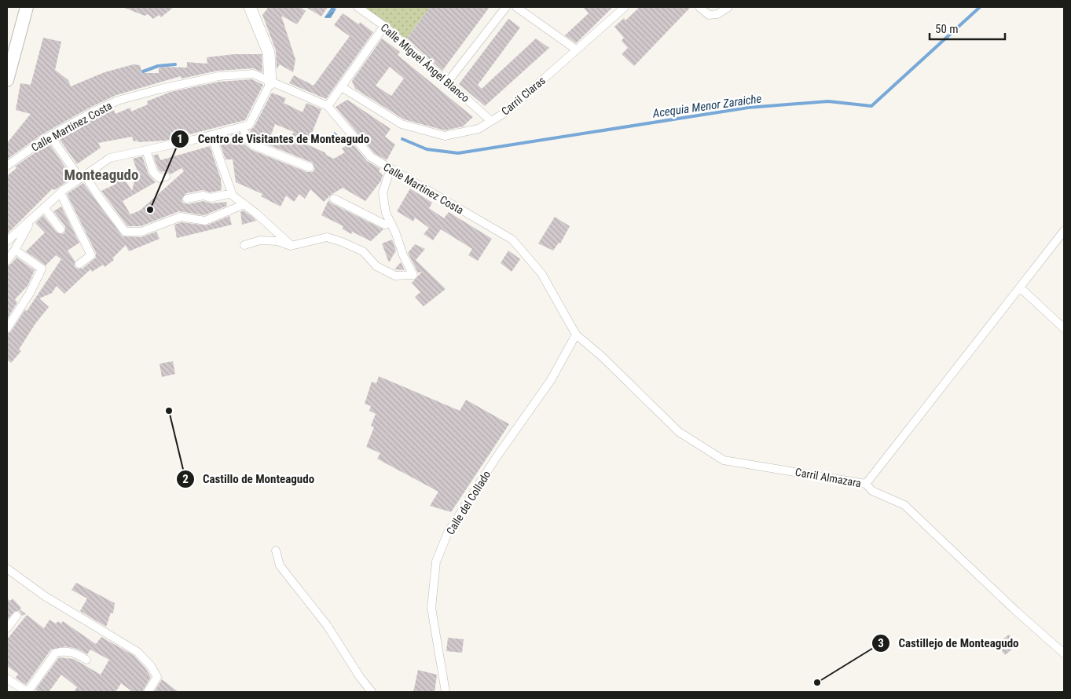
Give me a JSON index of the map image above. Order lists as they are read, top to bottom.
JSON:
{
  "streets": {
    "street": [
      "Calle Miguel Ángel Blanco",
      "Carril Claras",
      "Calle Martinez Costa",
      "Carril Almazara",
      "Calle del Collado"
    ]
  },
  "crossings": [
    ["Calle Miguel Ángel Blanco", "Carril Claras"],
    ["Calle Martinez Costa", "Carril Almazara"],
    ["Calle Martinez Costa", "Calle del Collado"],
    ["Carril Almazara", "Calle del Collado"]
  ],
  "districts": ["Monteagudo"],
  "water": ["Acequia Menor Zaraiche"],
  "places": ["Centro de Visitantes de Monteagudo", "Castillo de Monteagudo", "Castillejo de Monteagudo"],
  "scale_bar": "50 m"
}
